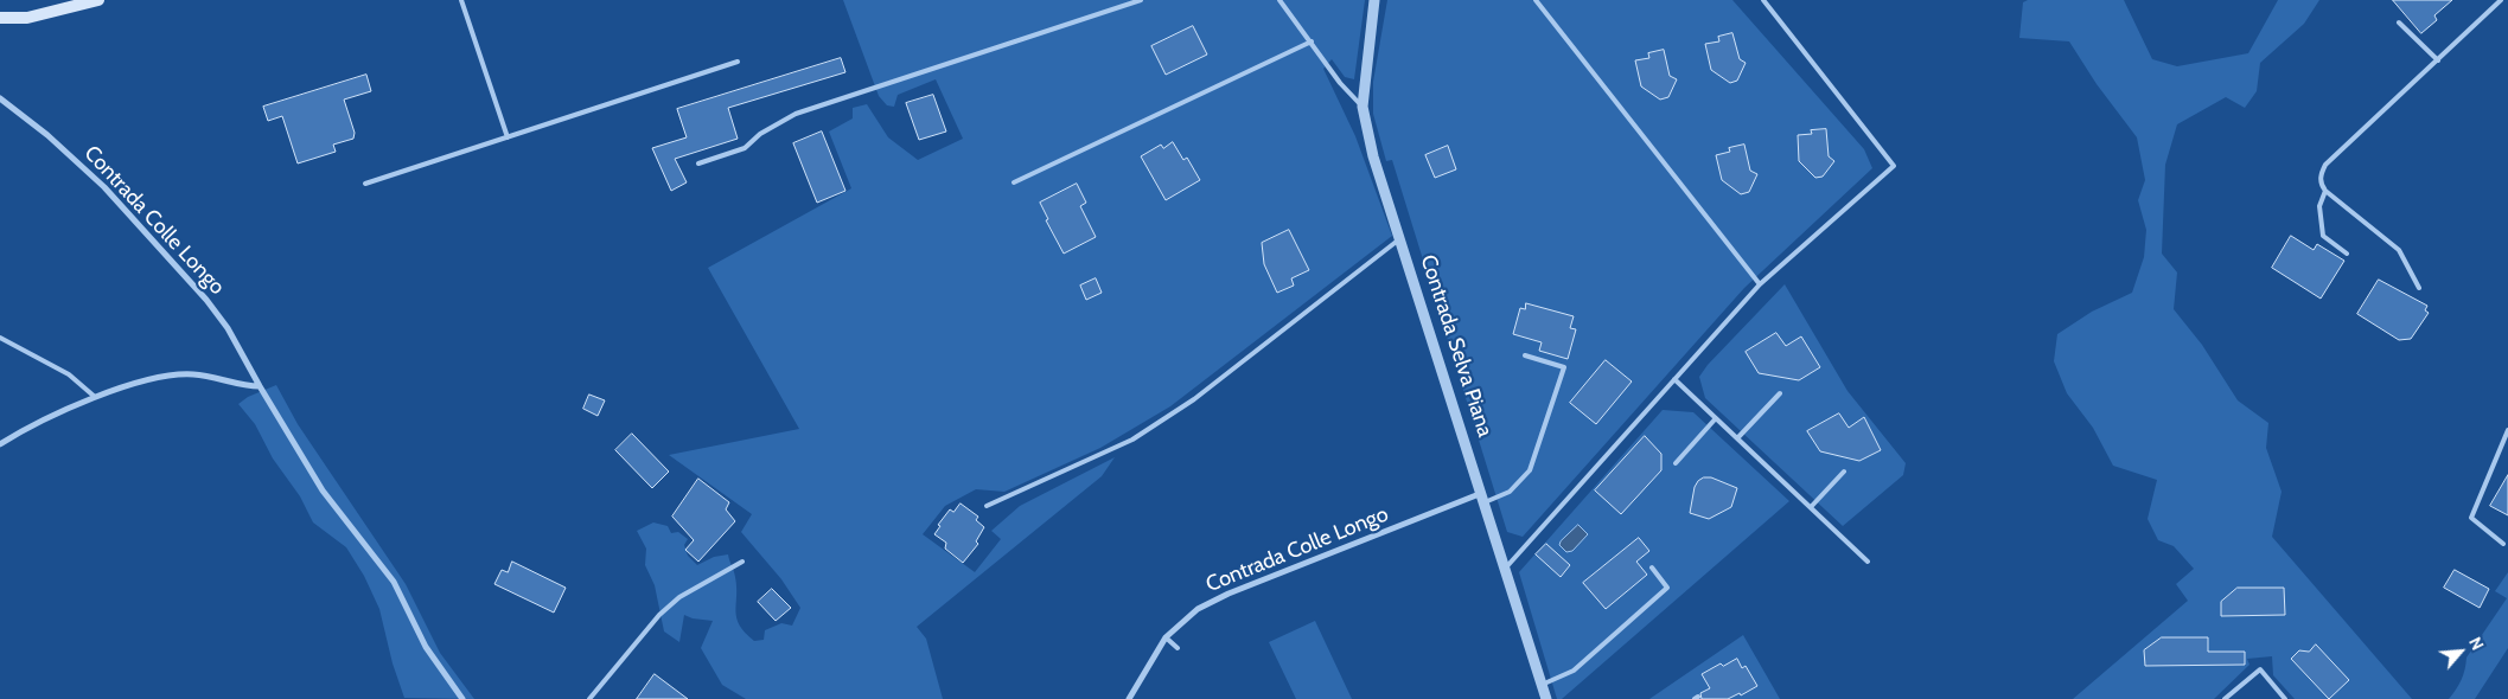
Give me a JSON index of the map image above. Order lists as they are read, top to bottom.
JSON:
{
  "streets": {
    "street": ["Contrada Colle Longo", "Contrada Selva Piana"]
  },
  "crossings": [
    ["Contrada Colle Longo", "Contrada Selva Piana"]
  ],
  "north": "top right"
}
